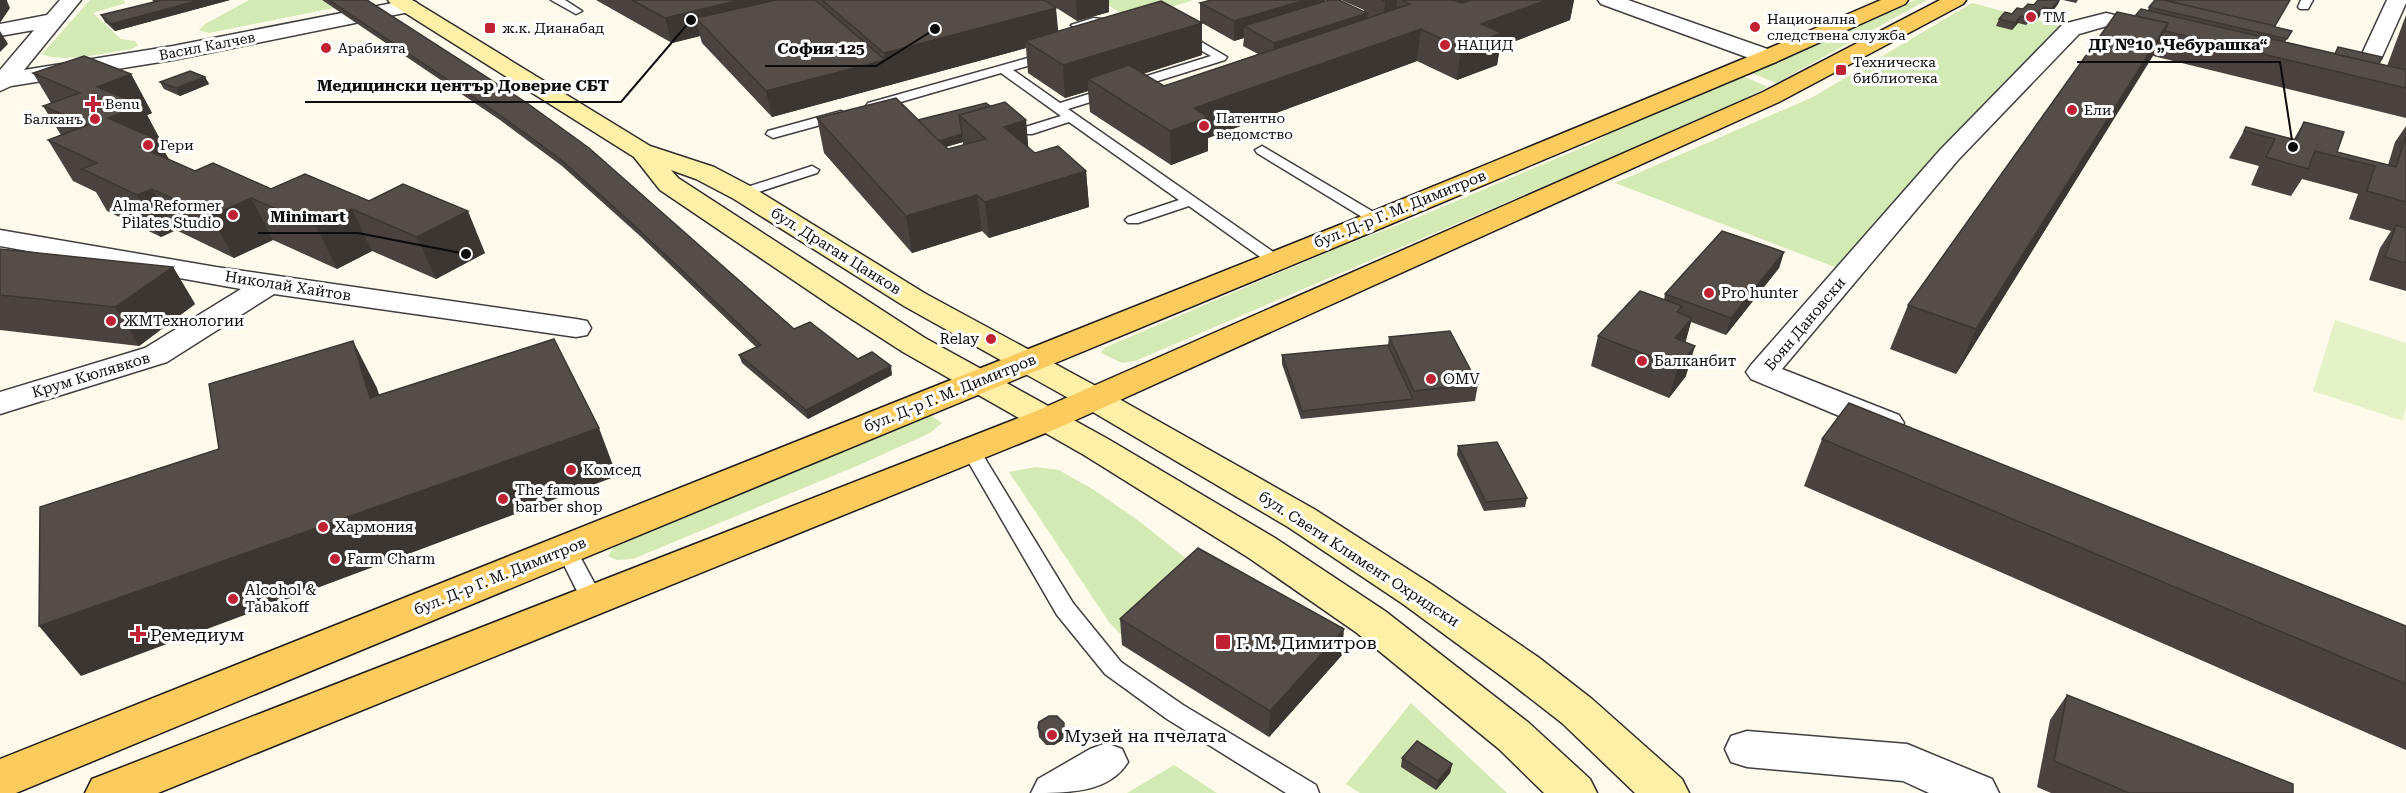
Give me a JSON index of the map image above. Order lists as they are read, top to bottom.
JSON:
{
  "streets": {
    "main road": ["бул. Д-р Г. М. Димитров", "бул. Драган Цанков", "бул. Свети Климент Охридски"],
    "street": [
      "Васил Калчев",
      "Николай Хайтов",
      "Боян Дановски",
      "Крум Кюлявков"
    ]
  },
  "crossings": [
    ["Васил Калчев", "бул. Драган Цанков"],
    ["бул. Д-р Г. М. Димитров", "бул. Драган Цанков"],
    ["бул. Д-р Г. М. Димитров", "бул. Свети Климент Охридски"],
    ["бул. Драган Цанков", "бул. Свети Климент Охридски"],
    ["Николай Хайтов", "Крум Кюлявков"]
  ],
  "places": {
    "other": [
      "TM",
      "Медицински център Доверие СБТ",
      "Национална следствена служба",
      "София 125",
      "НАЦИД",
      "Арабията",
      "Ели",
      "Балканъ",
      "Патентно ведомство",
      "Гери",
      "ДГ №10 „Чебурашка“",
      "Alma Reformer Pilates Studio",
      "Minimart",
      "Pro hunter",
      "ЖМТехнологии",
      "Relay",
      "Балканбит",
      "OMV",
      "Комсед",
      "The famous barber shop",
      "Хармония",
      "Farm Charm",
      "Alcohol & Tabakoff",
      "Музей на пчелата"
    ],
    "transit": ["ж.к. Дианабад", "Техническа библиотека", "Г. М. Димитров"],
    "health": ["Benu", "Ремедиум"]
  }
}
